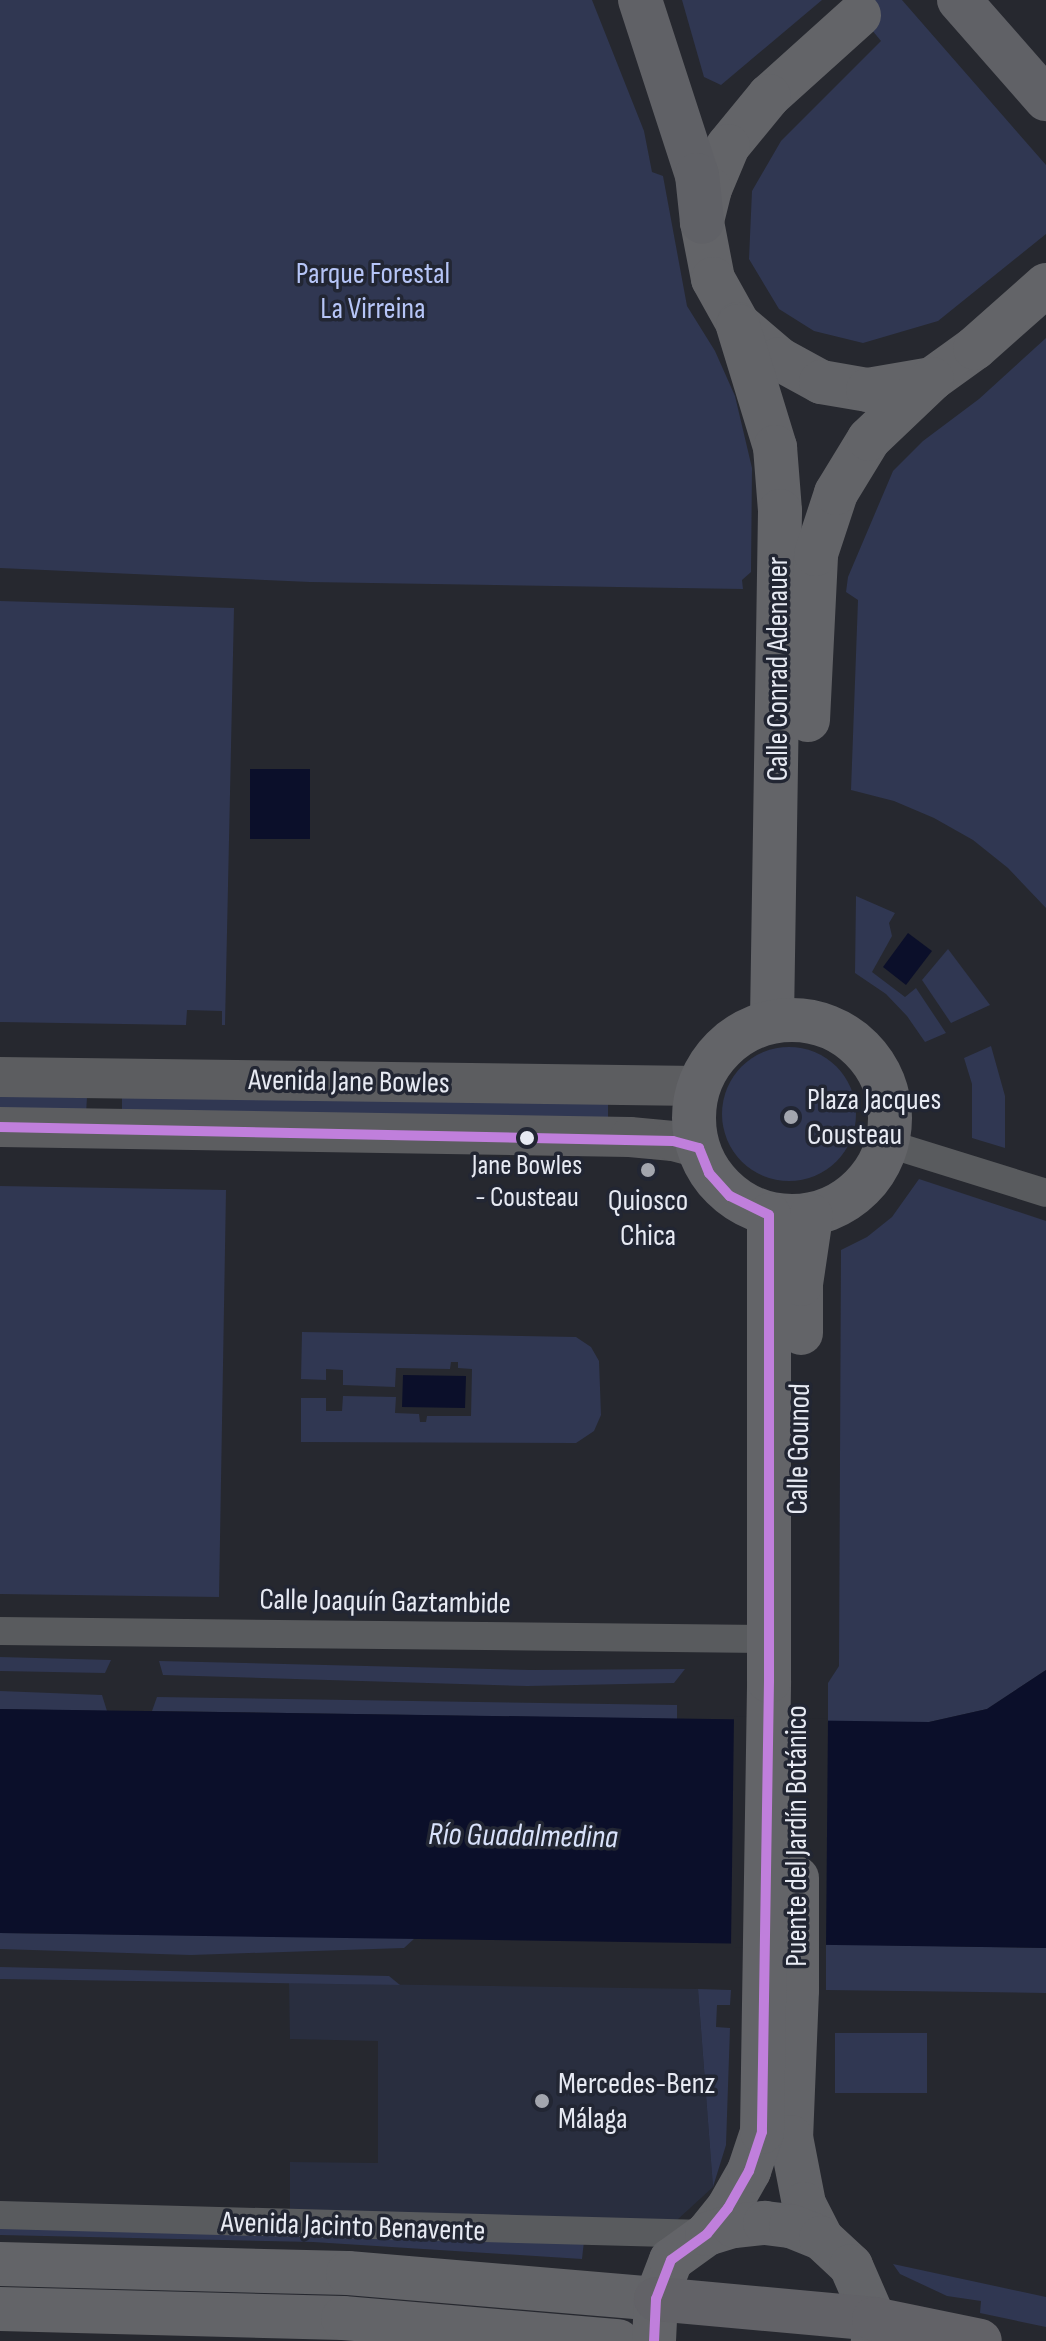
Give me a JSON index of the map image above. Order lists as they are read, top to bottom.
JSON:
{
  "streets": {
    "highway": ["Avenida Jacinto Benavente"],
    "main road": [
      "Calle Conrad Adenauer",
      "Avenida Jane Bowles",
      "Calle Gounod",
      "Puente del Jardín Botánico"
    ],
    "street": ["Calle Joaquín Gaztambide"]
  },
  "crossings": [
    ["Calle Conrad Adenauer", "Avenida Jane Bowles"],
    ["Calle Conrad Adenauer", "Calle Gounod"],
    ["Avenida Jane Bowles", "Calle Gounod"],
    ["Calle Gounod", "Calle Joaquín Gaztambide"],
    ["Calle Gounod", "Puente del Jardín Botánico"],
    ["Calle Joaquín Gaztambide", "Puente del Jardín Botánico"]
  ],
  "water": ["Río Guadalmedina"],
  "parks": ["Parque Forestal La Virreina"],
  "places": [
    "Plaza Jacques Cousteau",
    "Jane Bowles - Cousteau",
    "Quiosco Chica",
    "Mercedes-Benz Málaga"
  ]
}
